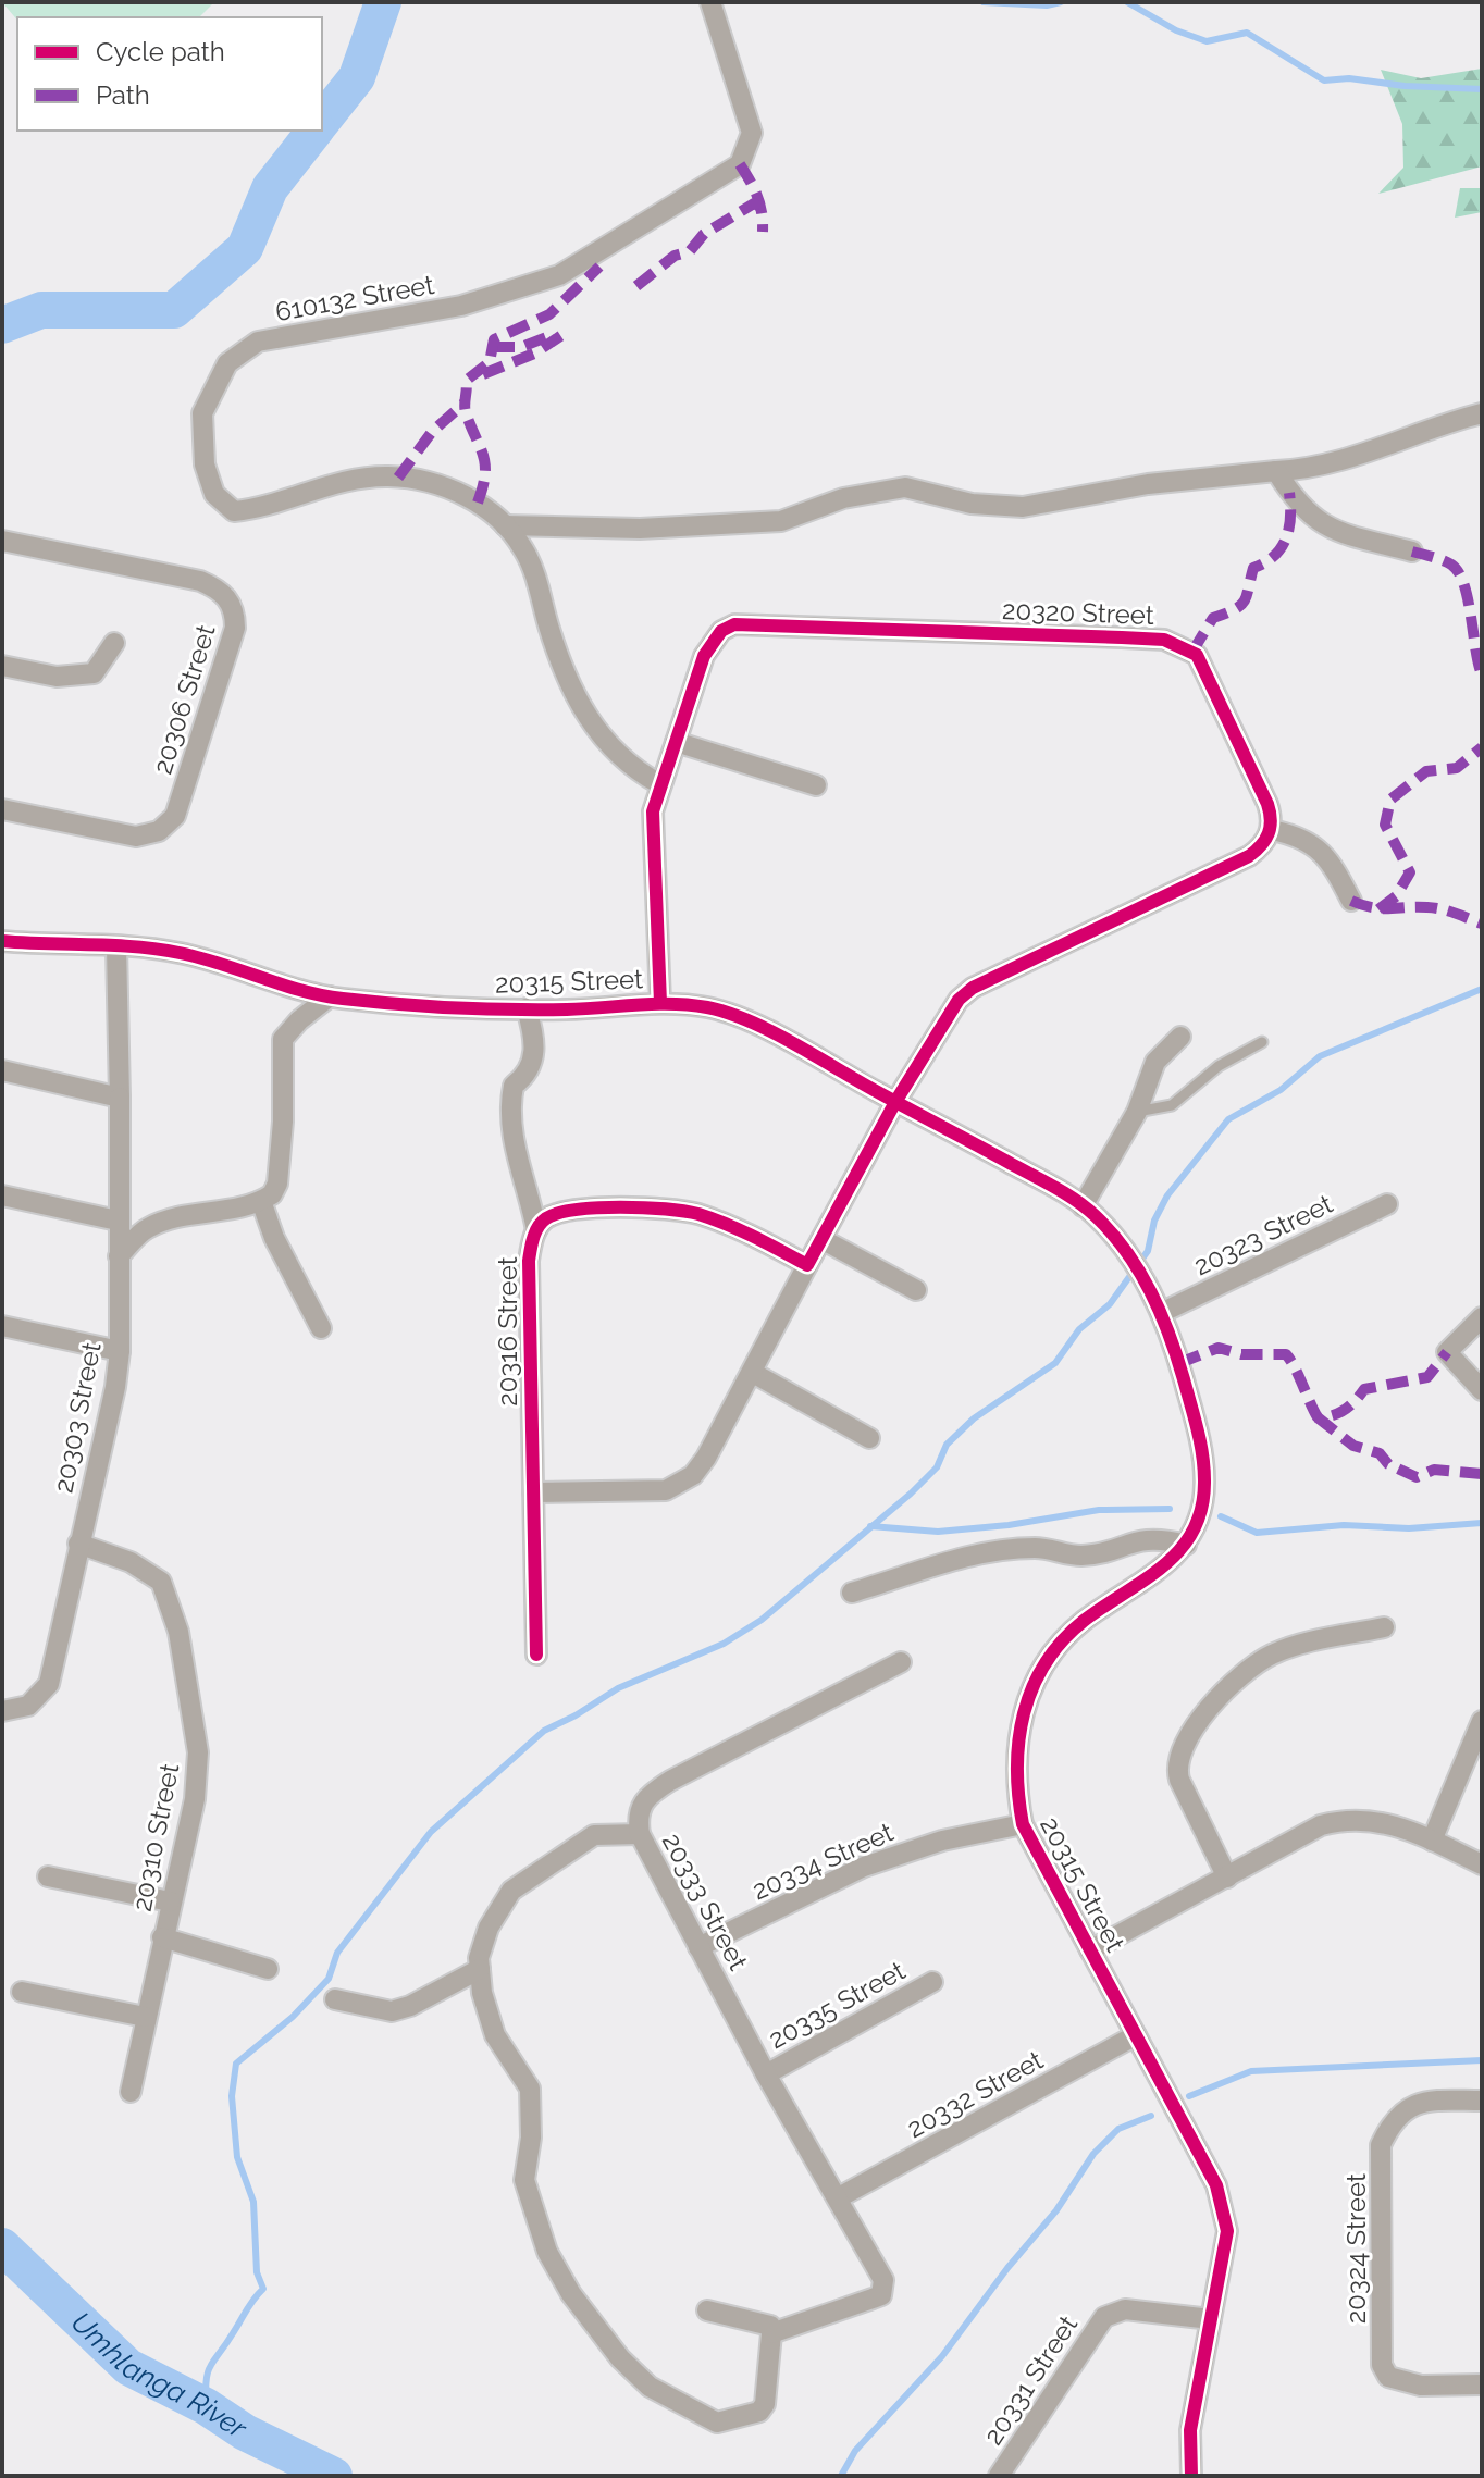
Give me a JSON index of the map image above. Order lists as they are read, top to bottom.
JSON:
{
  "streets": {
    "street": [
      "610132 Street",
      "20320 Street",
      "20306 Street",
      "20315 Street",
      "20323 Street",
      "20316 Street",
      "20303 Street",
      "20310 Street",
      "20334 Street",
      "20333 Street",
      "20335 Street",
      "20332 Street",
      "20324 Street",
      "20331 Street"
    ]
  },
  "crossings": [
    ["610132 Street", "20320 Street"],
    ["20320 Street", "20315 Street"],
    ["20315 Street", "20323 Street"],
    ["20315 Street", "20303 Street"],
    ["20315 Street", "20334 Street"],
    ["20315 Street", "20332 Street"],
    ["20315 Street", "20331 Street"],
    ["20303 Street", "20310 Street"],
    ["20334 Street", "20333 Street"],
    ["20333 Street", "20335 Street"],
    ["20333 Street", "20332 Street"]
  ],
  "water": ["Umhlanga River"],
  "legend": ["Cycle path", "Path"]
}
